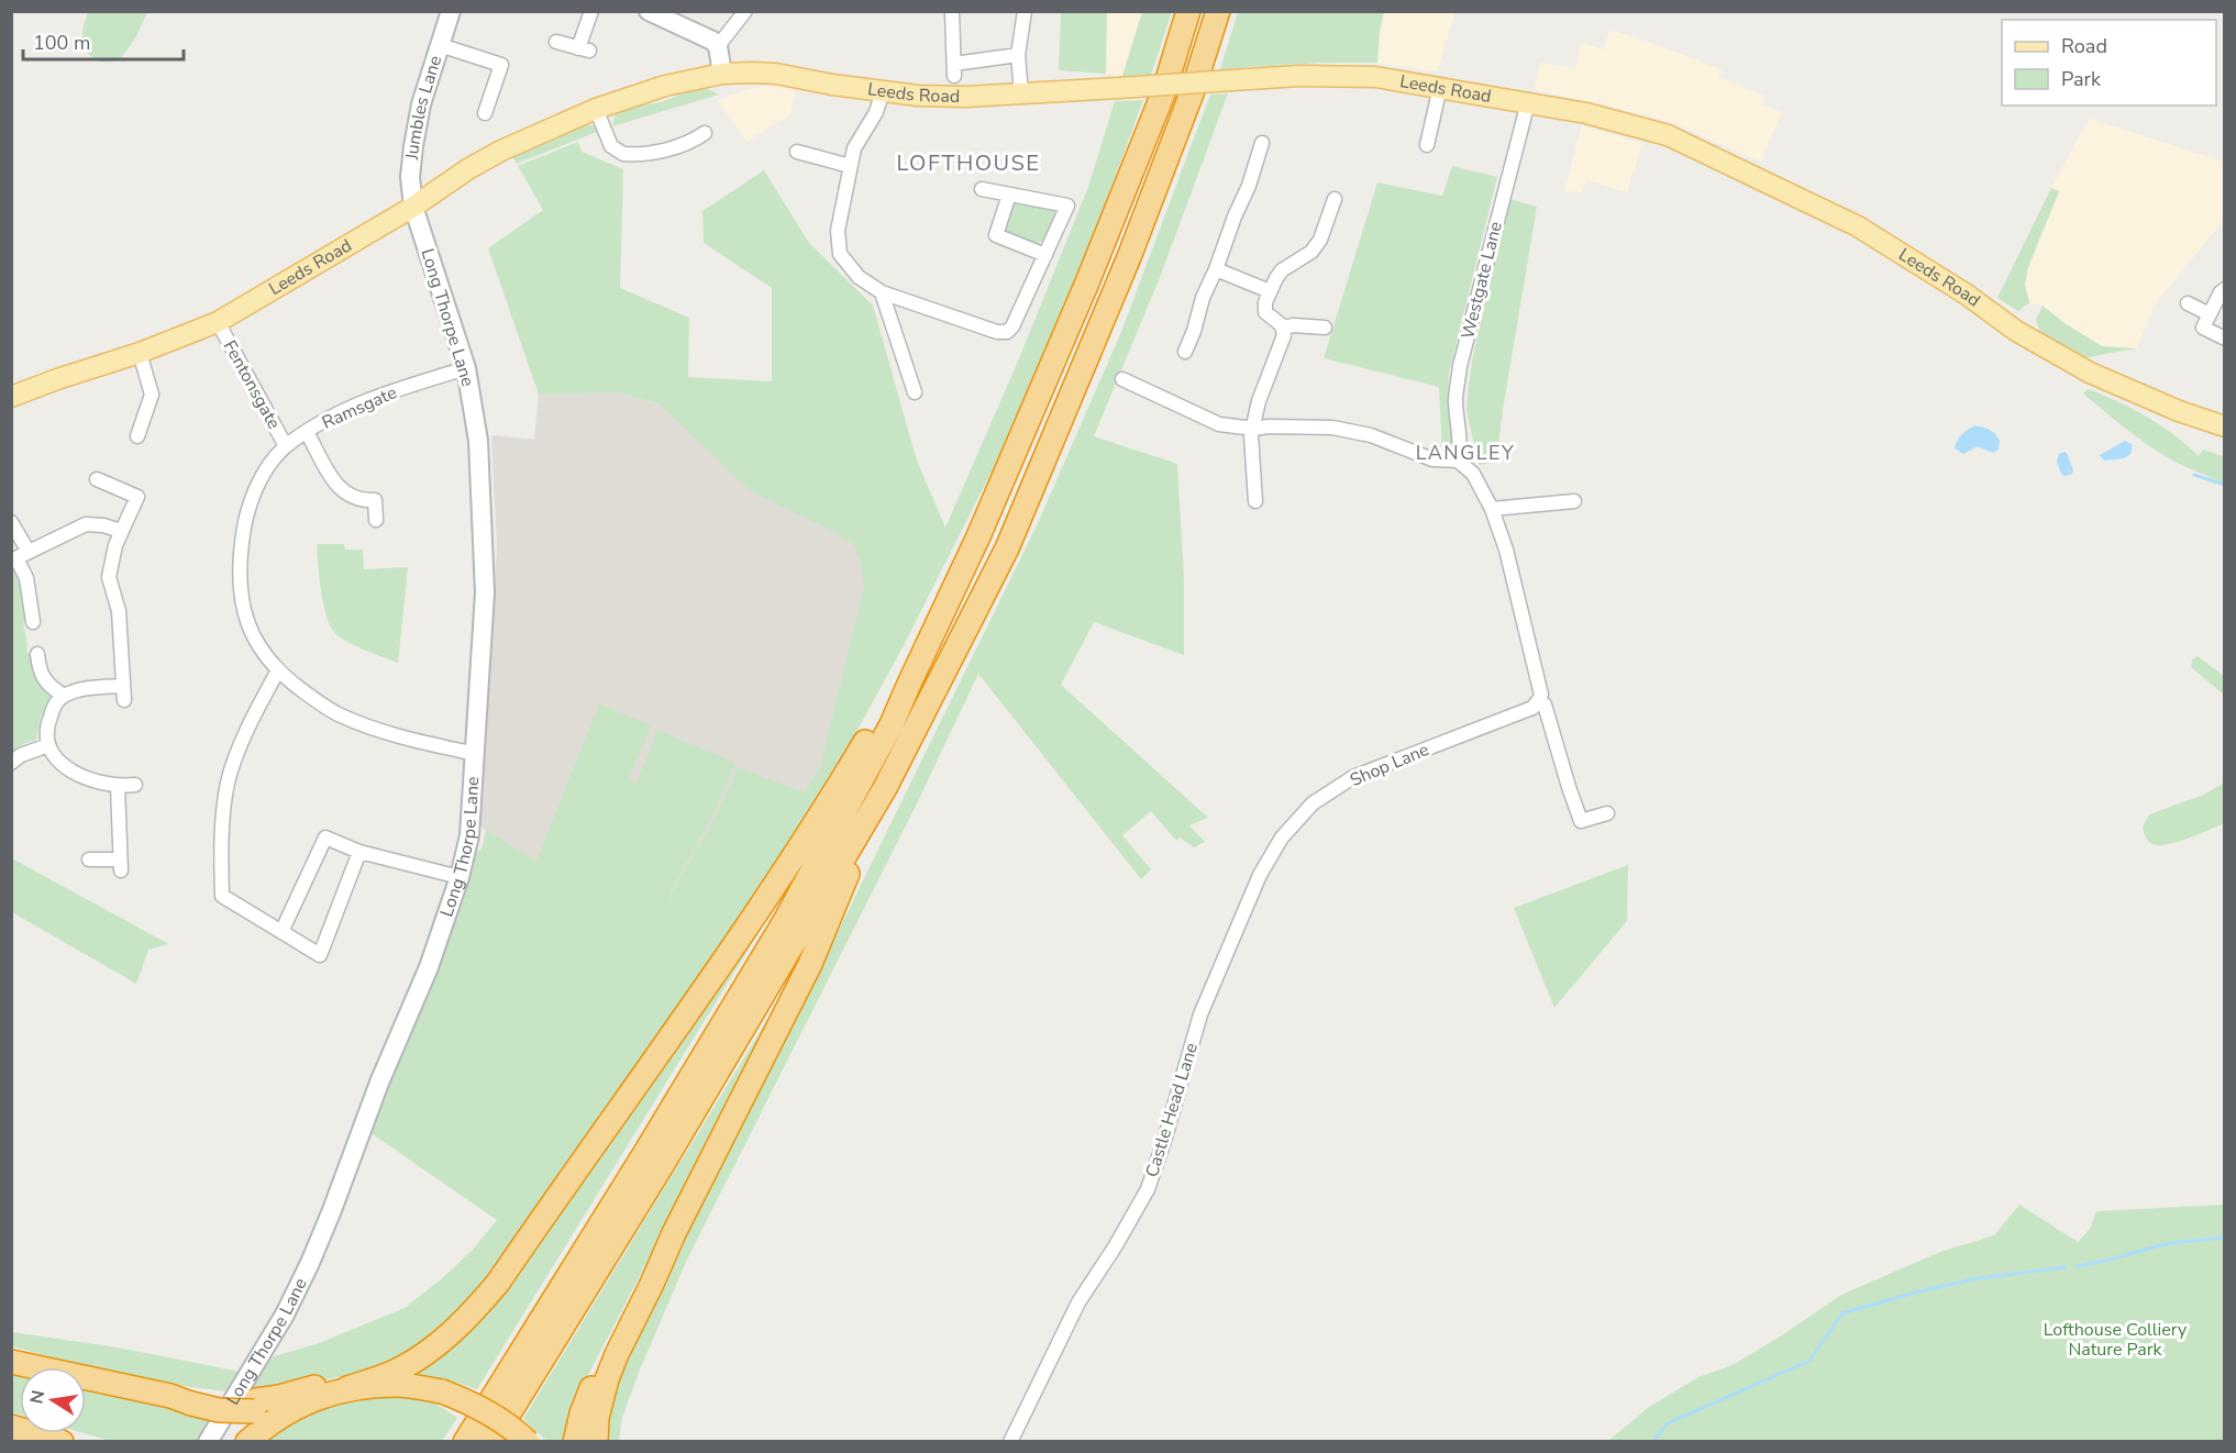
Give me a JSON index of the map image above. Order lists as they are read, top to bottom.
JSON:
{
  "streets": {
    "main road": ["Leeds Road", "Jumbles Lane", "Long Thorpe Lane"],
    "street": [
      "Westgate Lane",
      "Fentonsgate",
      "Ramsgate",
      "Shop Lane",
      "Castle Head Lane"
    ]
  },
  "crossings": [
    ["Leeds Road", "Jumbles Lane"],
    ["Leeds Road", "Westgate Lane"],
    ["Leeds Road", "Long Thorpe Lane"],
    ["Leeds Road", "Fentonsgate"],
    ["Jumbles Lane", "Long Thorpe Lane"],
    ["Long Thorpe Lane", "Ramsgate"],
    ["Fentonsgate", "Ramsgate"],
    ["Shop Lane", "Castle Head Lane"]
  ],
  "districts": ["LOFTHOUSE", "LANGLEY"],
  "parks": ["Lofthouse Colliery Nature Park"],
  "legend": ["Road", "Park"],
  "scale_bar": "100 m",
  "north": "left"
}
